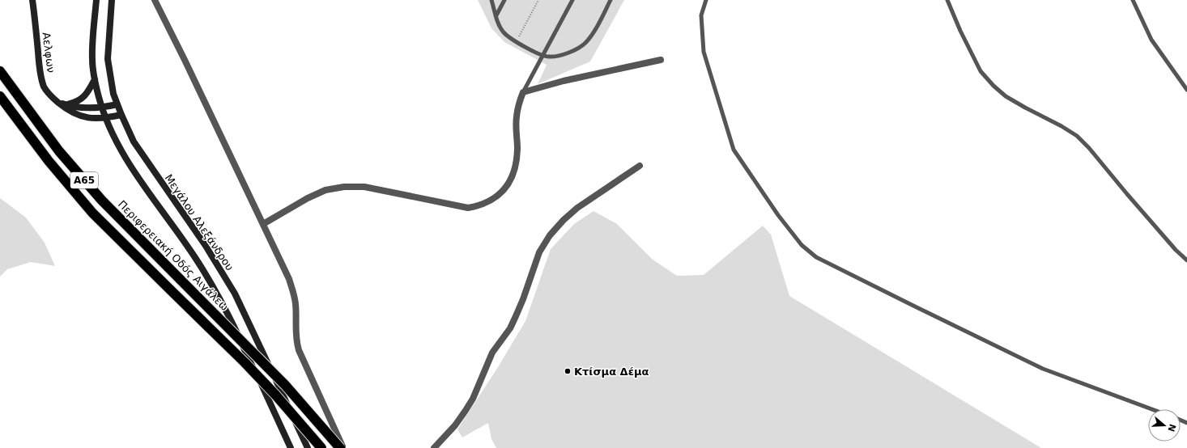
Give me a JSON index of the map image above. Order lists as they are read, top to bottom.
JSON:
{
  "streets": {
    "highway": ["Α65", "Περιφερειακή Οδός Αιγάλεω"],
    "main road": ["Αελφων", "Μεγάλου Αλεξάνδρου"]
  },
  "crossings": [
    ["Αελφων", "Μεγάλου Αλεξάνδρου"]
  ],
  "places": ["Κτίσμα Δέμα"],
  "north": "right"
}
